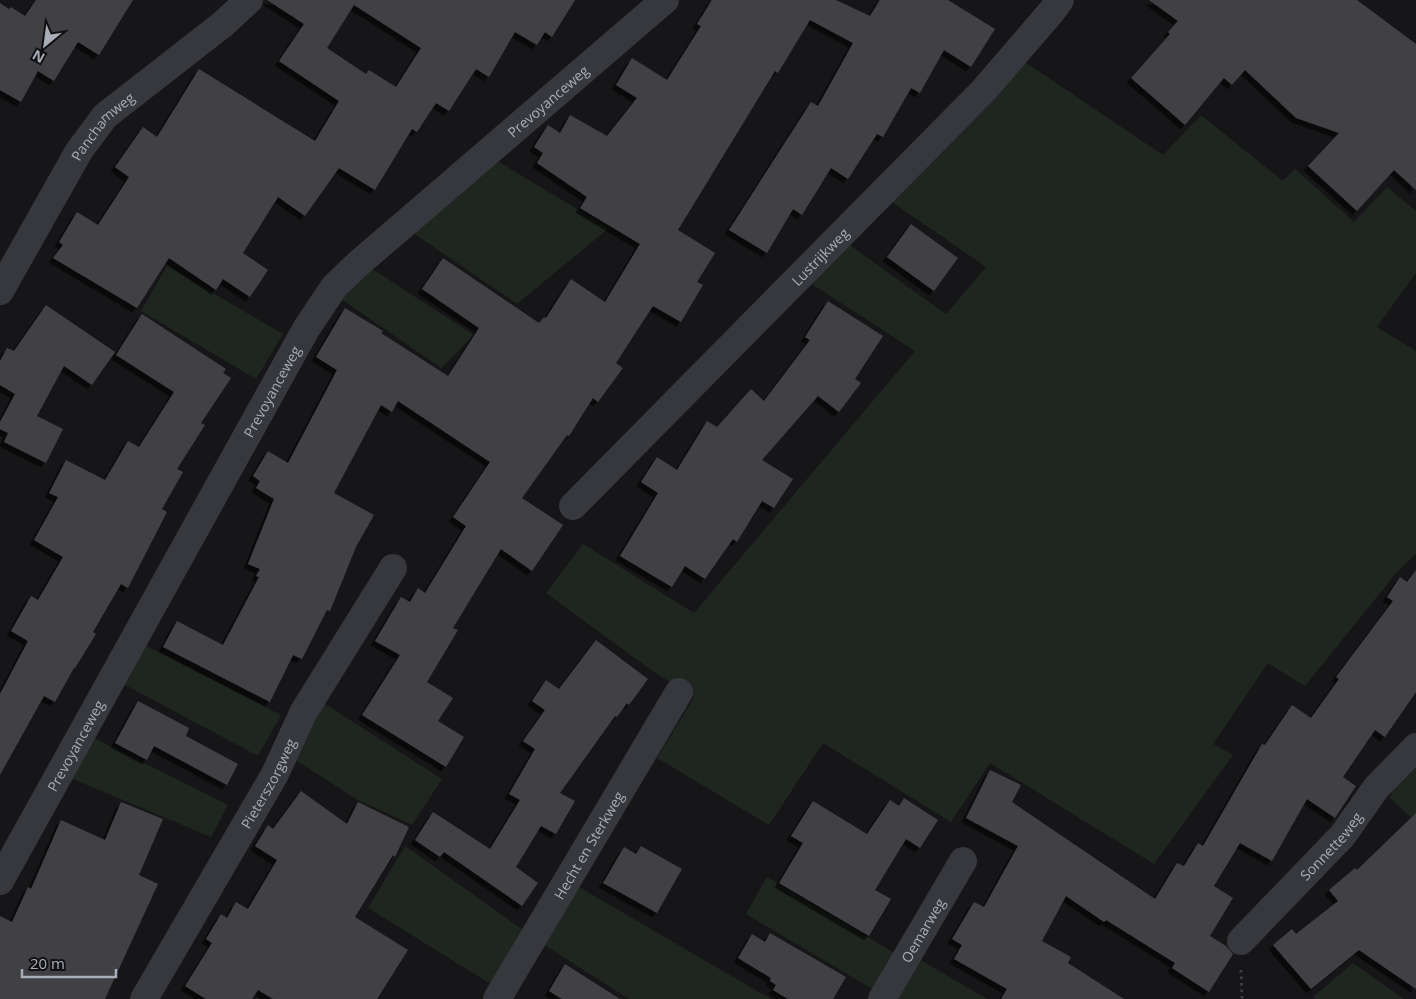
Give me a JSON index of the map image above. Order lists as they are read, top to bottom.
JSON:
{
  "streets": {
    "street": [
      "Prevoyanceweg",
      "Panchamweg",
      "Lustrijkweg",
      "Pieterszorgweg",
      "Hecht en Sterkweg",
      "Sonnetteweg",
      "Oemarweg"
    ]
  },
  "scale_bar": "20 m",
  "north": "bottom left"
}
